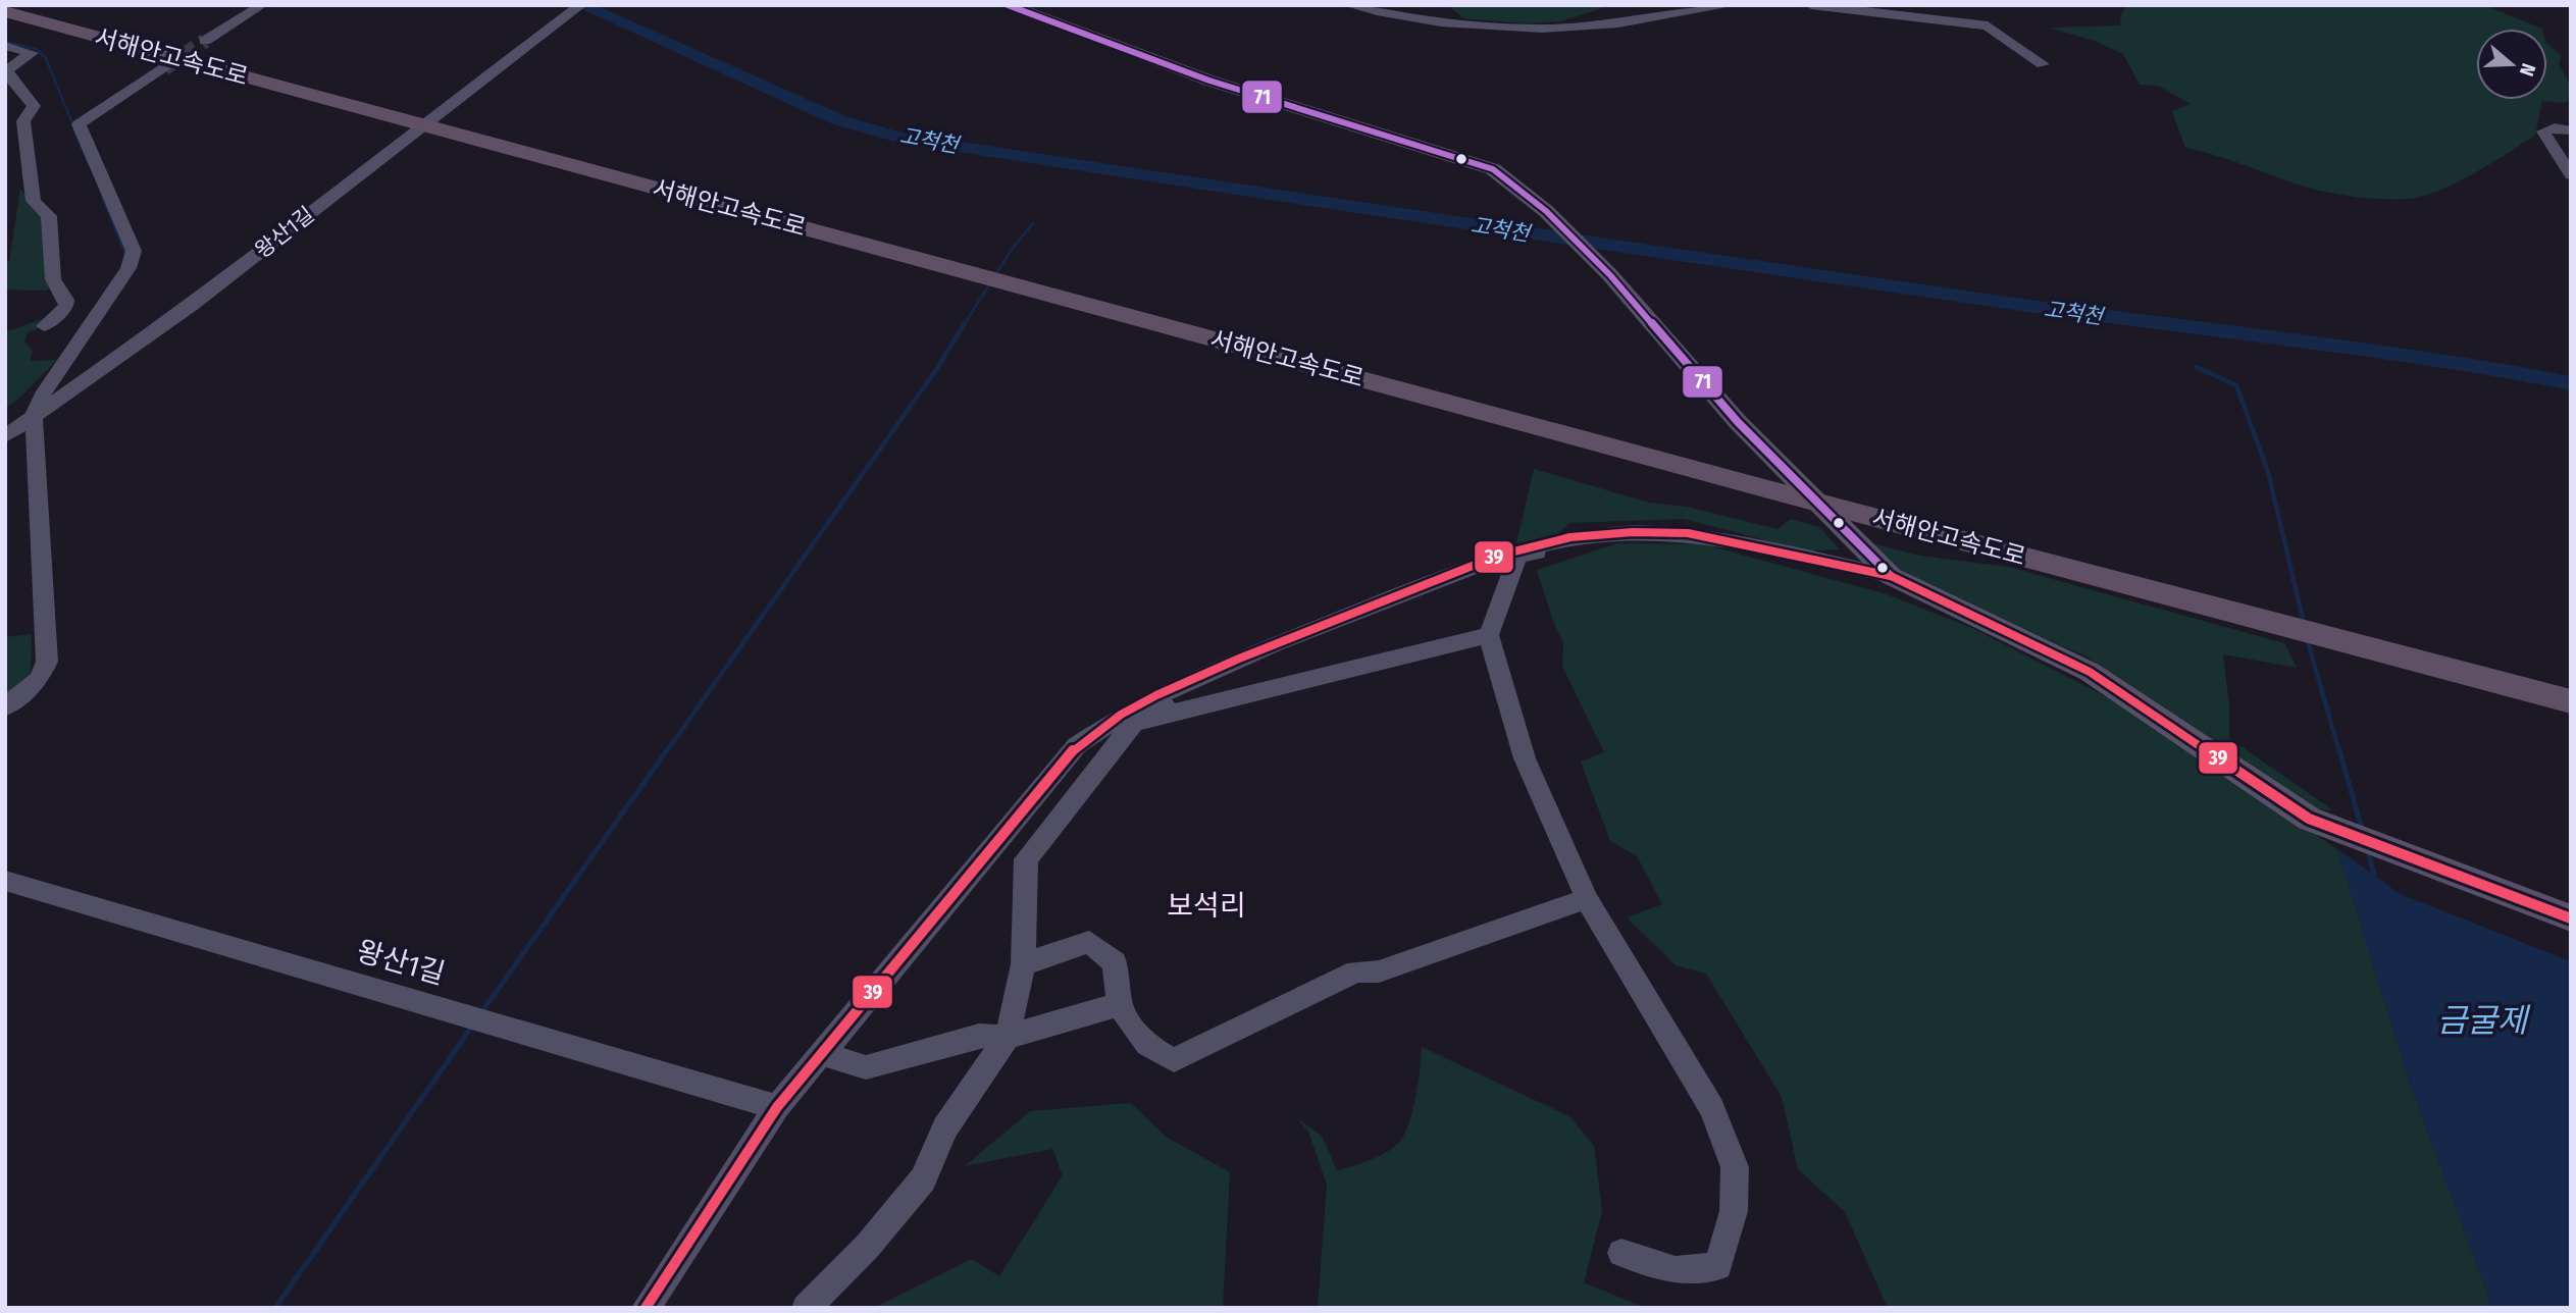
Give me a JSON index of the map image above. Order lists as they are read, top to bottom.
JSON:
{
  "streets": {
    "highway": ["서해안고속도로"],
    "street": ["왕산1길"]
  },
  "districts": ["보석리"],
  "water": ["고척천", "금굴제"],
  "lines": ["transit line 71", "transit line 39"],
  "north": "right"
}
